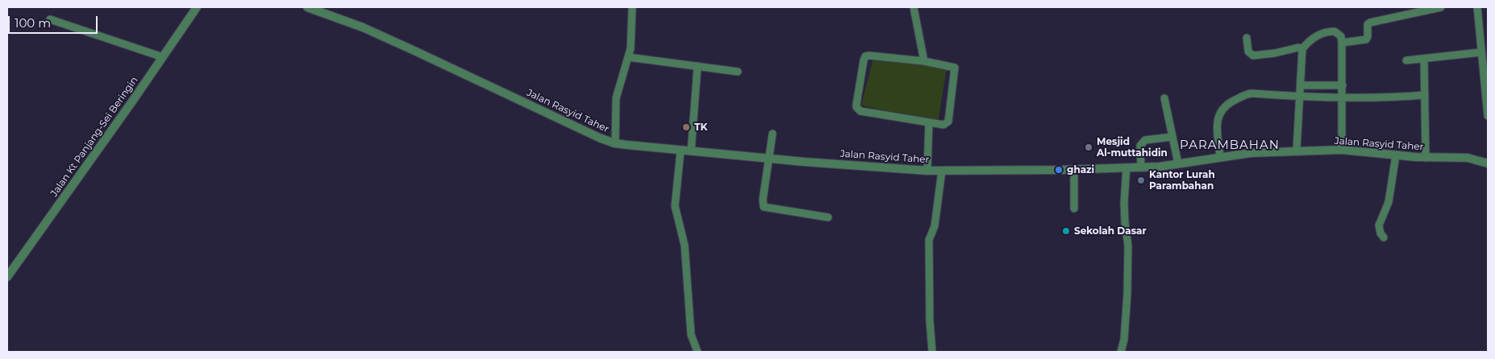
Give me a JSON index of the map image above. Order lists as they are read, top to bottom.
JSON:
{
  "streets": {
    "street": ["Jalan Rasyid Taher", "Jalan Kt Panjang-Sei Beringin"]
  },
  "districts": ["PARAMBAHAN"],
  "places": [
    "TK",
    "Mesjid Al-muttahidin",
    "ghazi",
    "Kantor Lurah Parambahan",
    "Sekolah Dasar"
  ],
  "scale_bar": "100 m"
}
